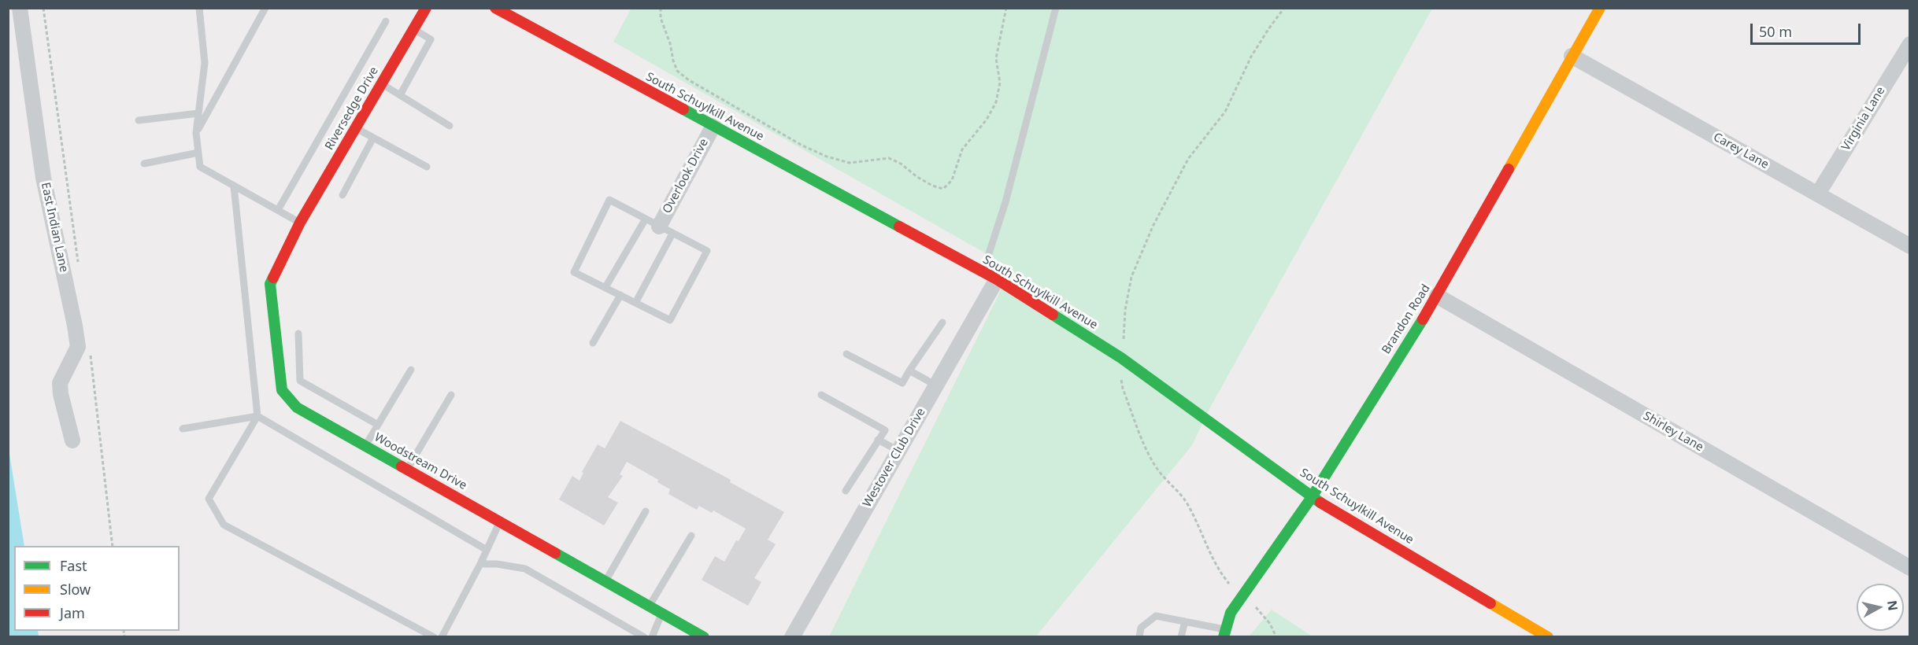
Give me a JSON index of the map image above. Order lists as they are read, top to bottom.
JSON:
{
  "streets": {
    "street": [
      "South Schuylkill Avenue",
      "Riversedge Drive",
      "Virginia Lane",
      "Carey Lane",
      "Overlook Drive",
      "East Indian Lane",
      "Brandon Road",
      "Shirley Lane",
      "Westover Club Drive",
      "Woodstream Drive"
    ]
  },
  "crossings": [
    ["South Schuylkill Avenue", "Overlook Drive"],
    ["South Schuylkill Avenue", "Brandon Road"],
    ["South Schuylkill Avenue", "Westover Club Drive"],
    ["Riversedge Drive", "Woodstream Drive"],
    ["Virginia Lane", "Carey Lane"],
    ["Carey Lane", "Brandon Road"],
    ["Brandon Road", "Shirley Lane"]
  ],
  "legend": ["Fast", "Slow", "Jam"],
  "scale_bar": "50 m",
  "north": "right"
}
